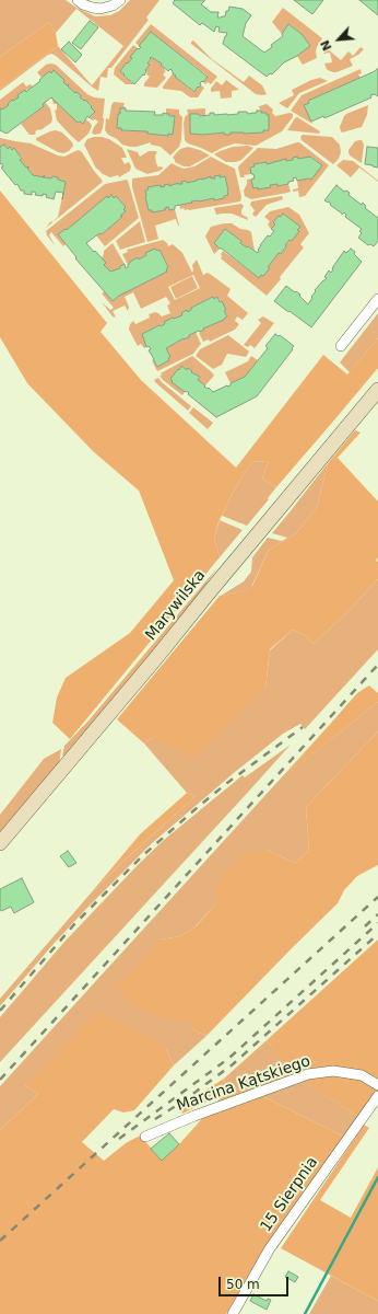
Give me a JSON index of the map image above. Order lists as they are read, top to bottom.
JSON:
{
  "streets": {
    "street": ["Marywilska", "Marcina Kątskiego", "15 Sierpnia"]
  },
  "scale_bar": "50 m",
  "north": "bottom left"
}
